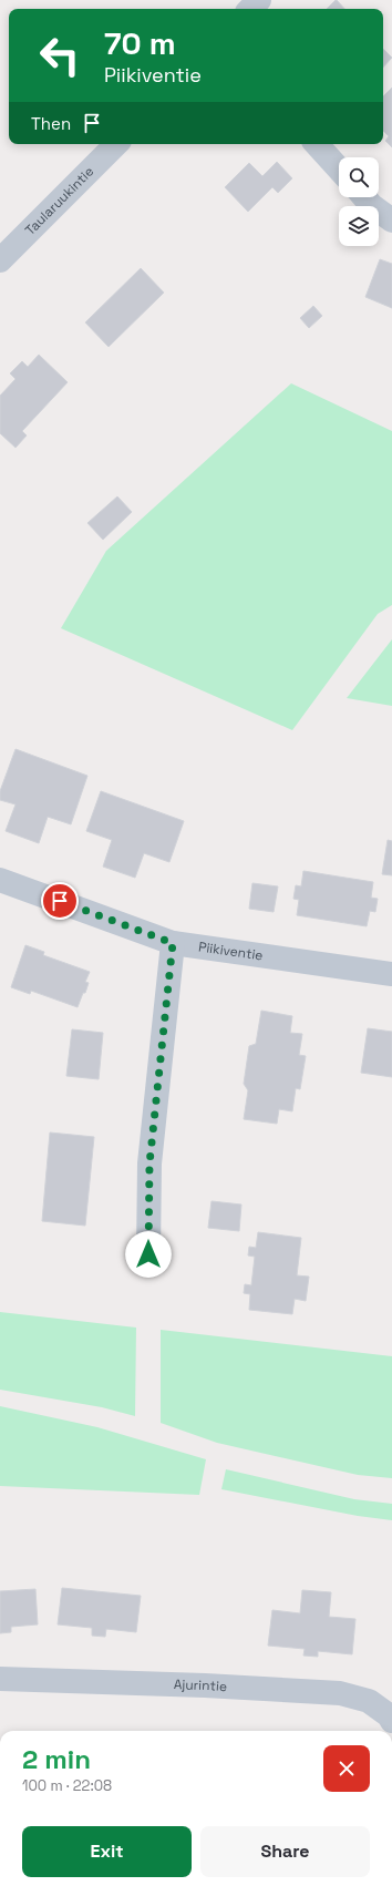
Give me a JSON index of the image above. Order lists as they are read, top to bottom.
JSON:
{
  "streets": {
    "street": ["Taularuukintie", "Piikiventie", "Ajurintie"]
  },
  "page": {
    "turn": ["70 m", "Piikiventie"],
    "then": "Then",
    "heading": ["2 min", "100 m · 22:08"],
    "buttons": ["Exit", "Share"]
  }
}
